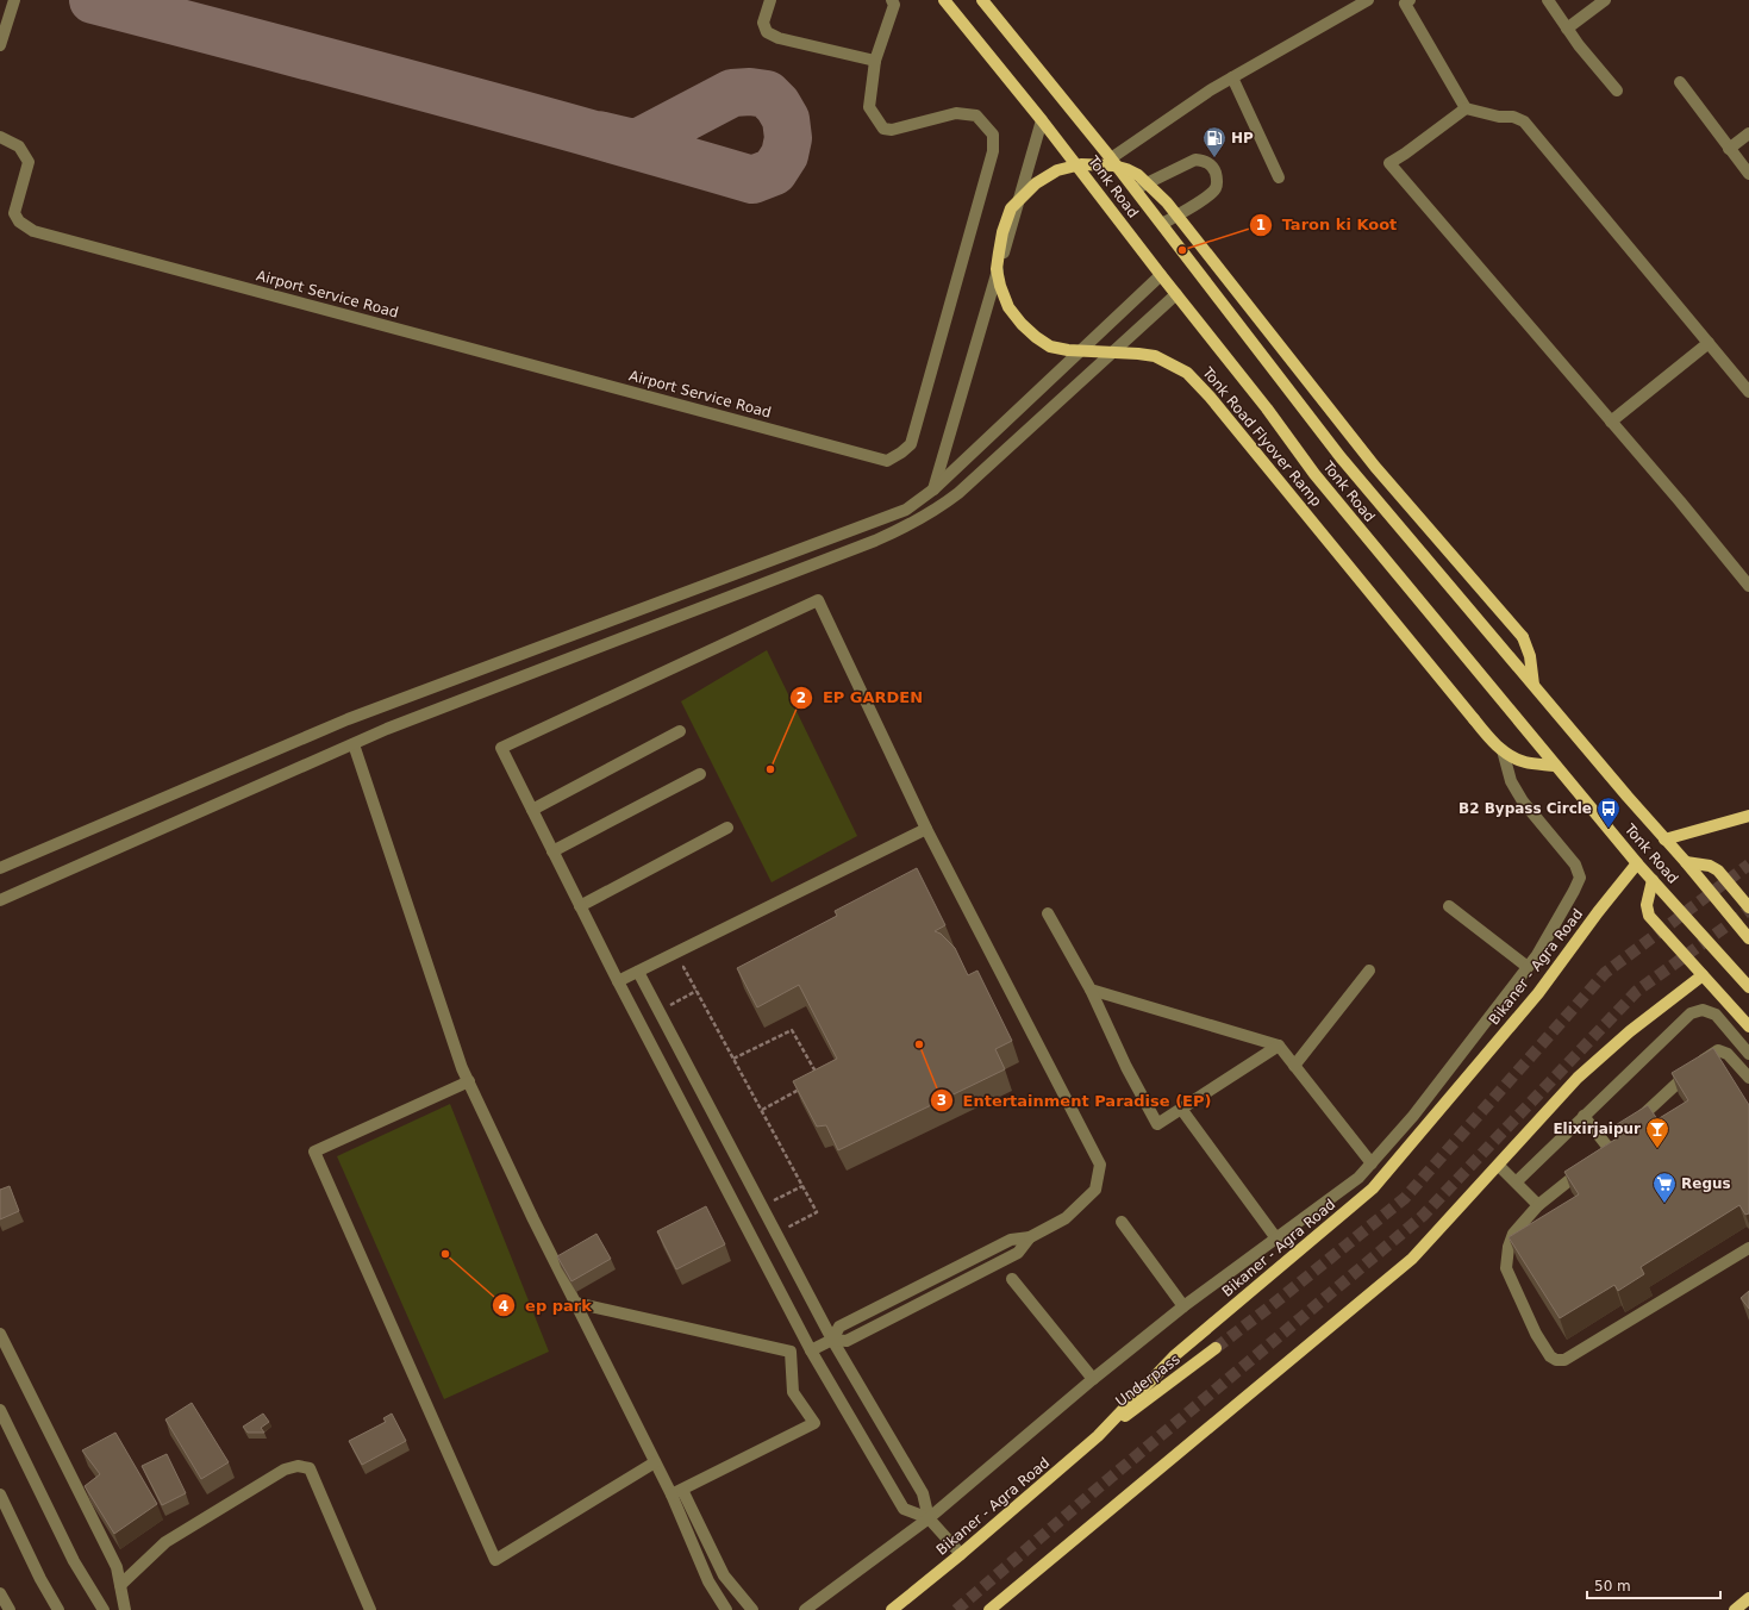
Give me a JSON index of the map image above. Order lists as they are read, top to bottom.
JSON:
{
  "streets": {
    "main road": [
      "Tonk Road",
      "Tonk Road Flyover Ramp",
      "Bikaner - Agra Road",
      "Underpass"
    ],
    "street": ["Airport Service Road"]
  },
  "crossings": [
    ["Tonk Road", "Tonk Road Flyover Ramp"],
    ["Tonk Road", "Bikaner - Agra Road"],
    ["Bikaner - Agra Road", "Underpass"]
  ],
  "places": {
    "fuel station": ["HP"],
    "other": [
      "Taron ki Koot",
      "EP GARDEN",
      "Entertainment Paradise (EP)",
      "ep park"
    ],
    "bus stop": ["B2 Bypass Circle"],
    "bar": ["Elixirjaipur"],
    "supermarket": ["Regus"]
  },
  "scale_bar": "50 m"
}
